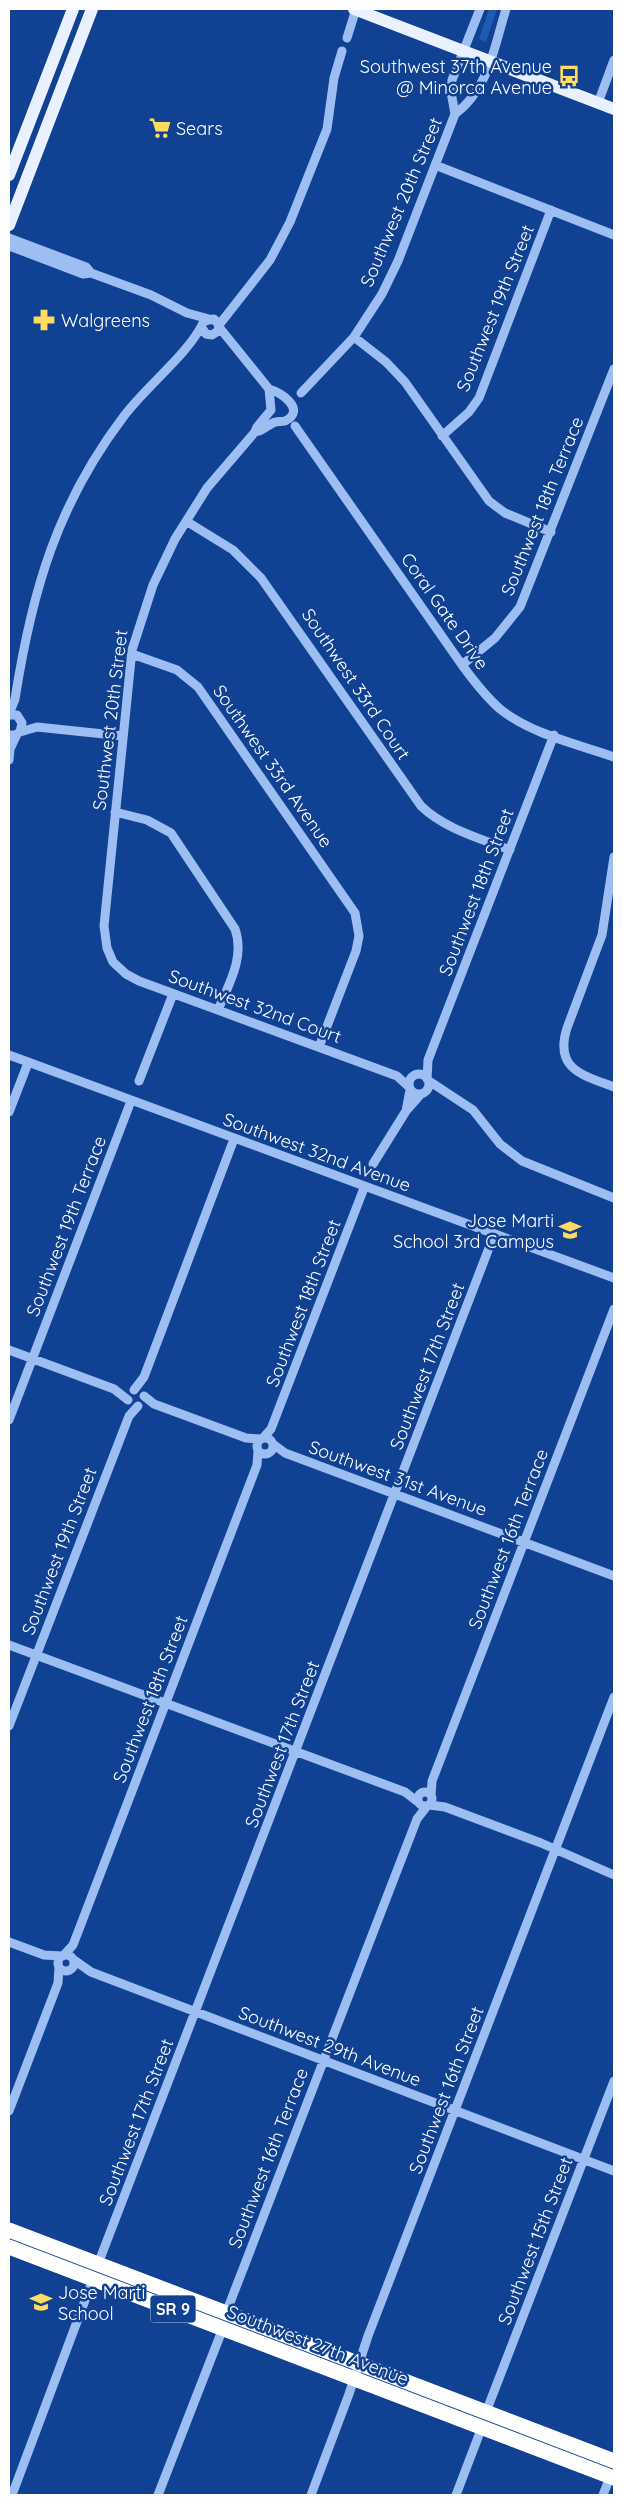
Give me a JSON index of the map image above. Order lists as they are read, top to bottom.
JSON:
{
  "streets": {
    "highway": ["SR 9", "Southwest 27th Avenue"],
    "street": [
      "Southwest 20th Street",
      "Southwest 19th Street",
      "Southwest 18th Terrace",
      "Coral Gate Drive",
      "Southwest 33rd Court",
      "Southwest 33rd Avenue",
      "Southwest 18th Street",
      "Southwest 32nd Court",
      "Southwest 32nd Avenue",
      "Southwest 19th Terrace",
      "Southwest 17th Street",
      "Southwest 31st Avenue",
      "Southwest 16th Terrace",
      "Southwest 29th Avenue",
      "Southwest 16th Street",
      "Southwest 15th Street"
    ]
  },
  "crossings": [
    ["Southwest 20th Street", "Southwest 33rd Court"],
    ["Southwest 20th Street", "Southwest 33rd Avenue"],
    ["Southwest 20th Street", "Southwest 32nd Court"],
    ["Southwest 18th Terrace", "Coral Gate Drive"],
    ["Coral Gate Drive", "Southwest 18th Street"],
    ["Southwest 33rd Court", "Southwest 18th Street"],
    ["Southwest 33rd Avenue", "Southwest 32nd Court"],
    ["Southwest 18th Street", "Southwest 32nd Court"],
    ["Southwest 18th Street", "Southwest 32nd Avenue"],
    ["Southwest 18th Street", "Southwest 31st Avenue"],
    ["Southwest 18th Street", "Southwest 29th Avenue"],
    ["Southwest 32nd Avenue", "Southwest 19th Terrace"],
    ["Southwest 32nd Avenue", "Southwest 17th Street"],
    ["Southwest 17th Street", "Southwest 31st Avenue"],
    ["Southwest 17th Street", "Southwest 29th Avenue"],
    ["Southwest 17th Street", "Southwest 27th Avenue"],
    ["Southwest 31st Avenue", "Southwest 16th Terrace"],
    ["Southwest 16th Terrace", "Southwest 29th Avenue"],
    ["Southwest 16th Terrace", "Southwest 27th Avenue"],
    ["Southwest 29th Avenue", "Southwest 16th Street"],
    ["Southwest 29th Avenue", "Southwest 15th Street"],
    ["Southwest 16th Street", "Southwest 27th Avenue"],
    ["Southwest 15th Street", "Southwest 27th Avenue"]
  ],
  "places": {
    "bus stop": ["Southwest 37th Avenue @ Minorca Avenue"],
    "supermarket": ["Sears"],
    "pharmacy": ["Walgreens"],
    "school or university": ["Jose Marti School 3rd Campus", "Jose Marti School"]
  }
}
